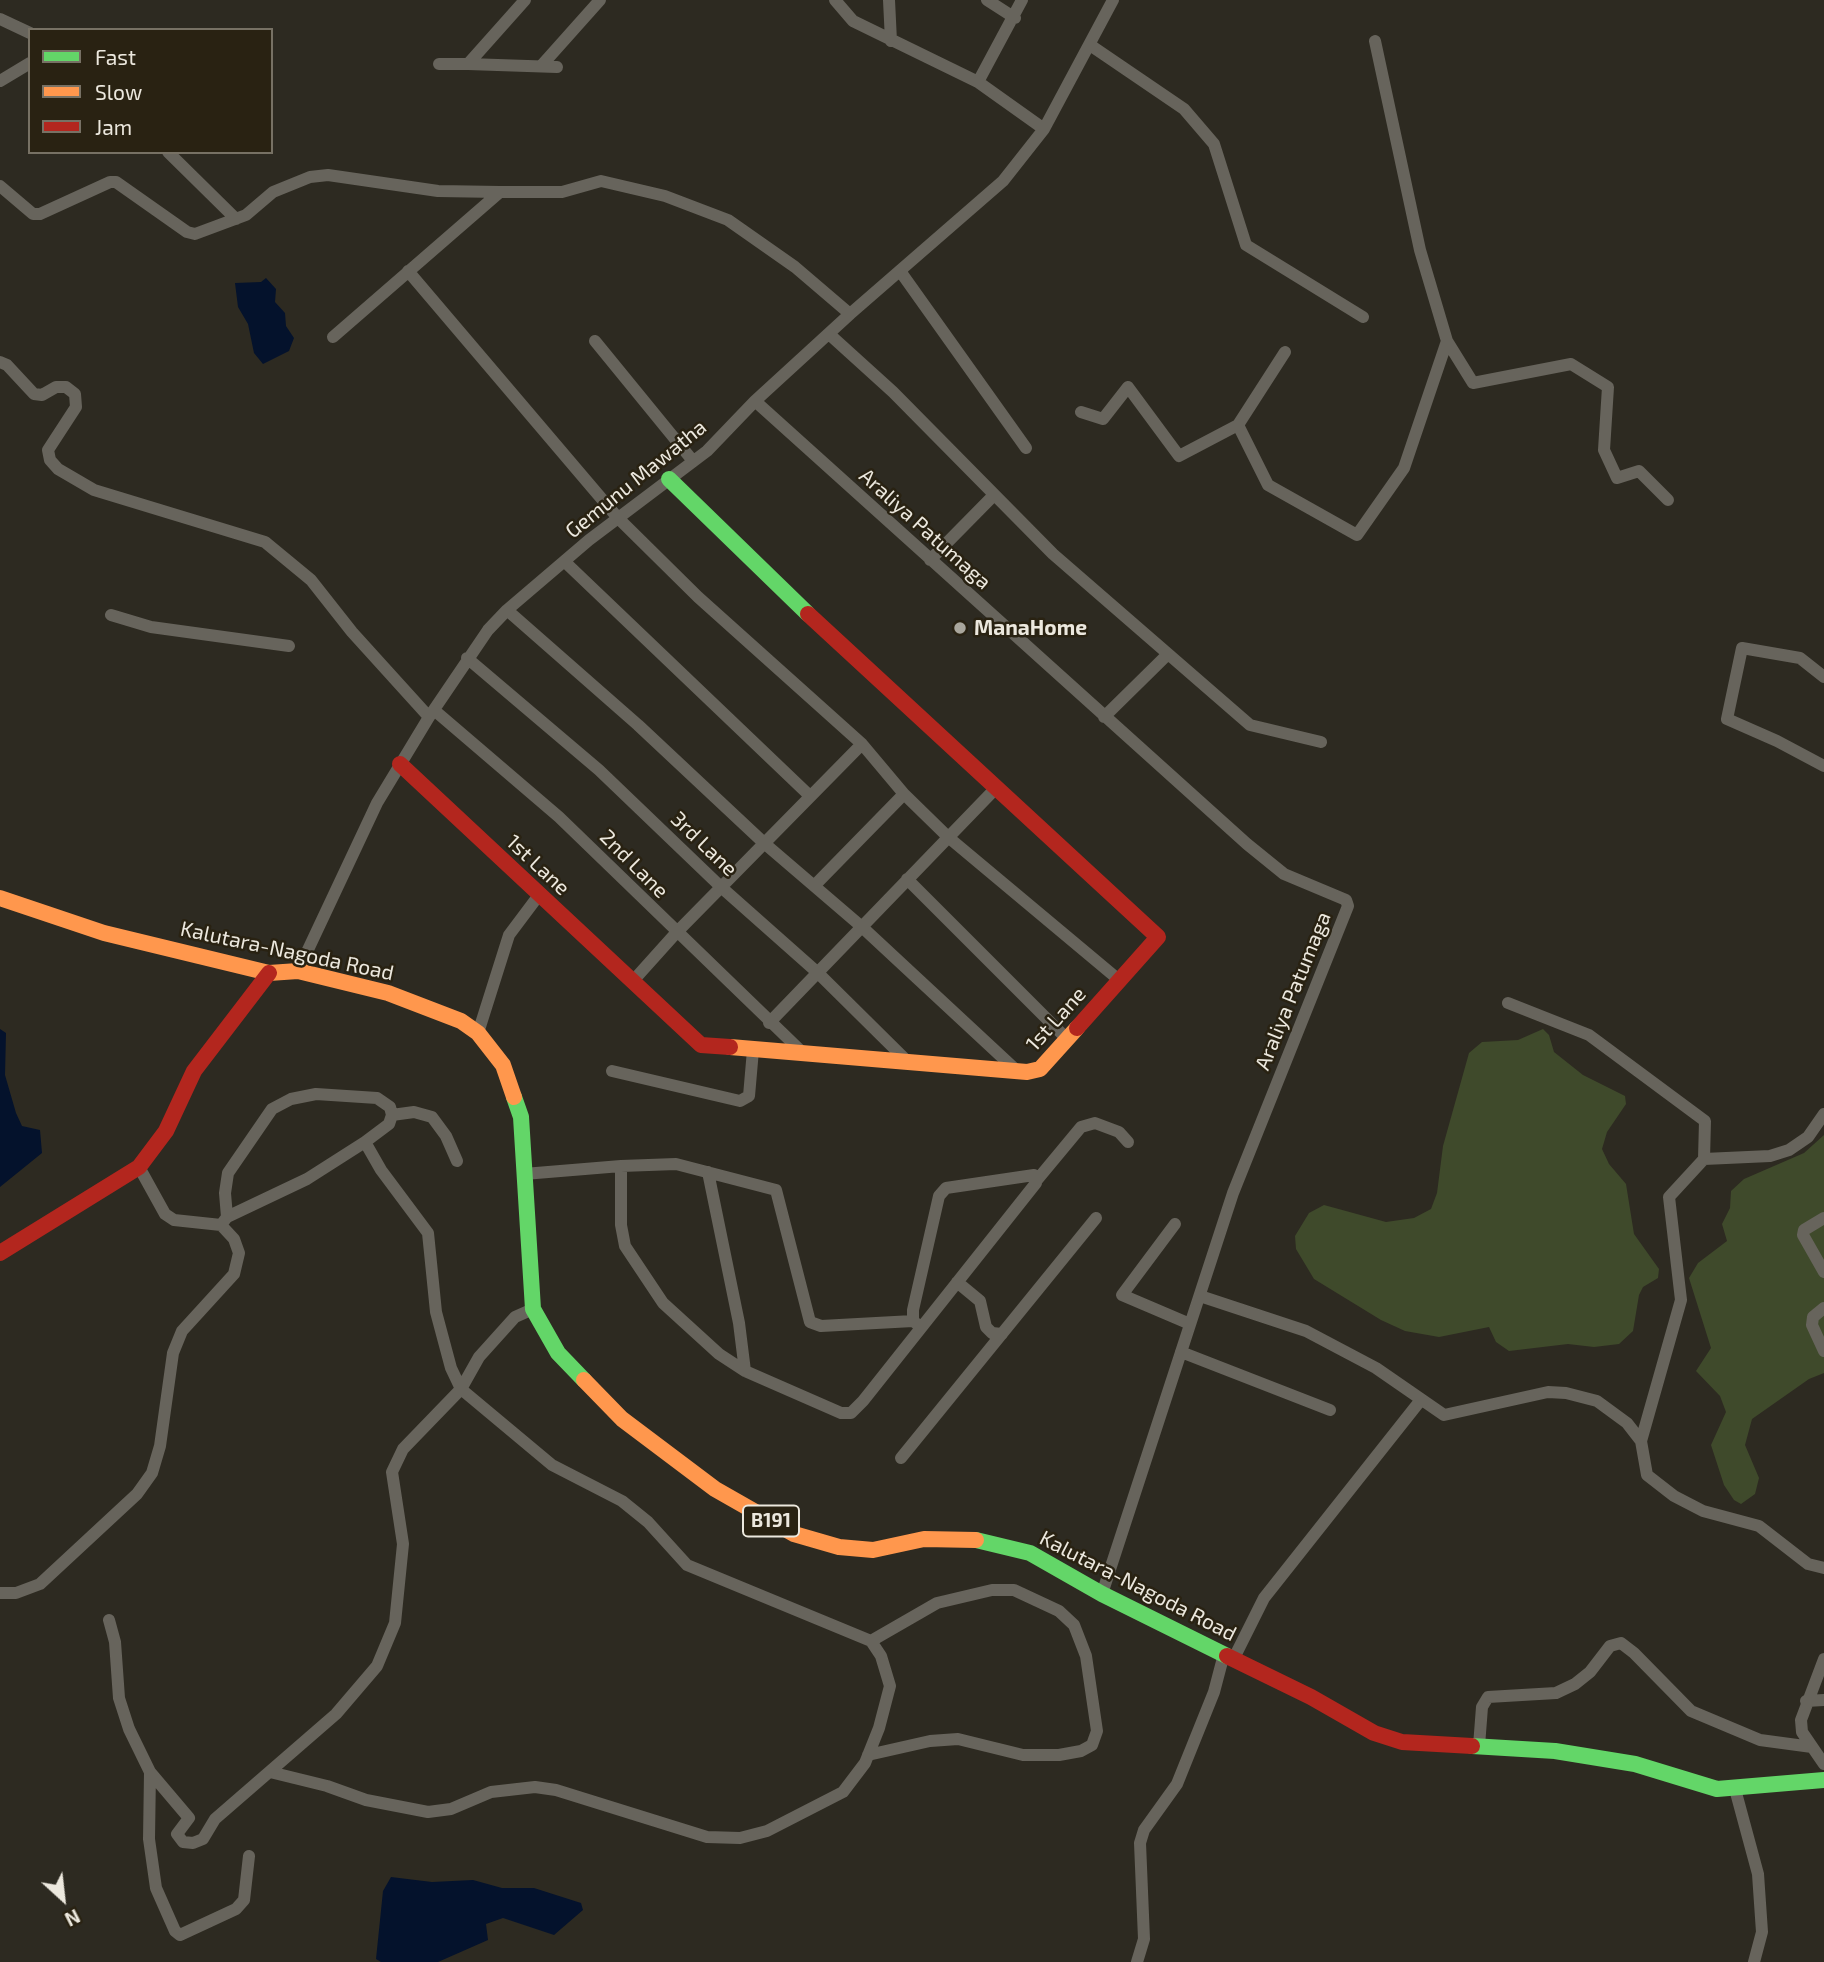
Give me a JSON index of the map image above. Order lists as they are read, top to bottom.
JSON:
{
  "streets": {
    "main road": ["1st Lane", "Kalutara-Nagoda Road", "B191"],
    "street": [
      "Gemunu Mawatha",
      "Araliya Patumaga",
      "3rd Lane",
      "2nd Lane"
    ]
  },
  "crossings": [
    ["Gemunu Mawatha", "Araliya Patumaga"],
    ["Gemunu Mawatha", "3rd Lane"],
    ["Gemunu Mawatha", "2nd Lane"],
    ["Gemunu Mawatha", "1st Lane"],
    ["Gemunu Mawatha", "Kalutara-Nagoda Road"],
    ["Araliya Patumaga", "Kalutara-Nagoda Road"],
    ["3rd Lane", "1st Lane"],
    ["2nd Lane", "1st Lane"]
  ],
  "places": ["ManaHome"],
  "legend": ["Fast", "Slow", "Jam"],
  "north": "bottom right"
}
